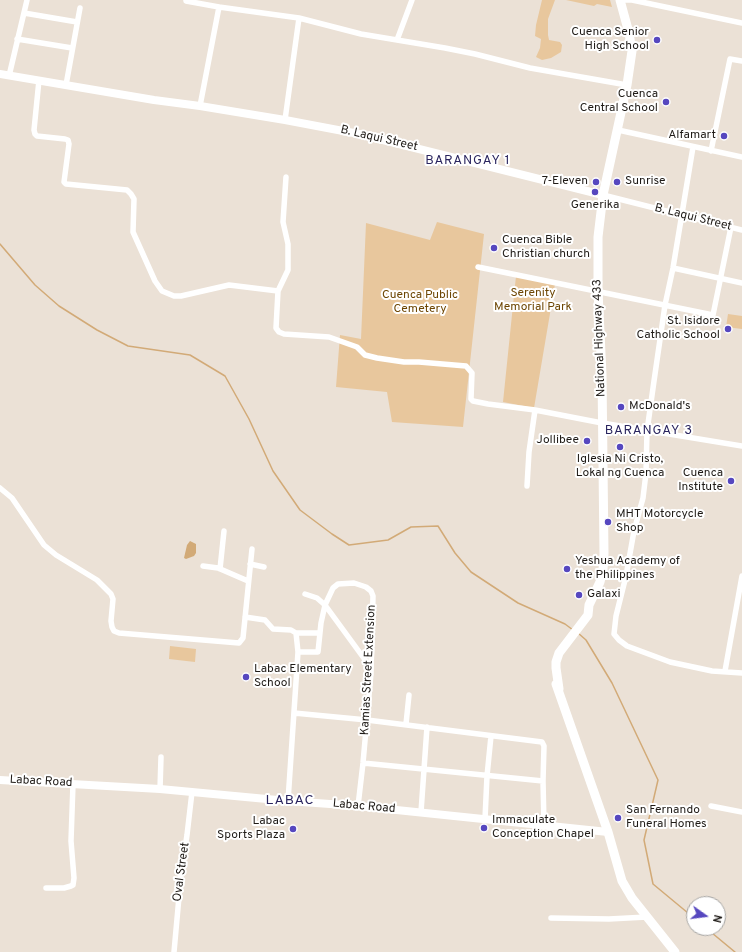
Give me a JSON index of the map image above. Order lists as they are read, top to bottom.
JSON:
{
  "streets": {
    "main road": ["B. Laqui Street", "National Highway 433", "Labac Road"],
    "street": ["Kamias Street Extension", "Oval Street"]
  },
  "crossings": [
    ["B. Laqui Street", "National Highway 433"],
    ["National Highway 433", "Labac Road"],
    ["Kamias Street Extension", "Labac Road"],
    ["Labac Road", "Oval Street"]
  ],
  "districts": ["BARANGAY 1", "BARANGAY 3", "LABAC"],
  "parks": ["Serenity Memorial Park", "Cuenca Public Cemetery"],
  "places": [
    "Cuenca Senior High School",
    "Cuenca Central School",
    "Alfamart",
    "7-Eleven",
    "Sunrise",
    "Generika",
    "Cuenca Bible Christian church",
    "St. Isidore Catholic School",
    "McDonald's",
    "Jollibee",
    "Iglesia Ni Cristo, Lokal ng Cuenca",
    "Cuenca Institute",
    "MHT Motorcycle Shop",
    "Yeshua Academy of the Philippines",
    "Galaxi",
    "Labac Elementary School",
    "San Fernando Funeral Homes",
    "Immaculate Conception Chapel",
    "Labac Sports Plaza"
  ],
  "north": "right"
}
